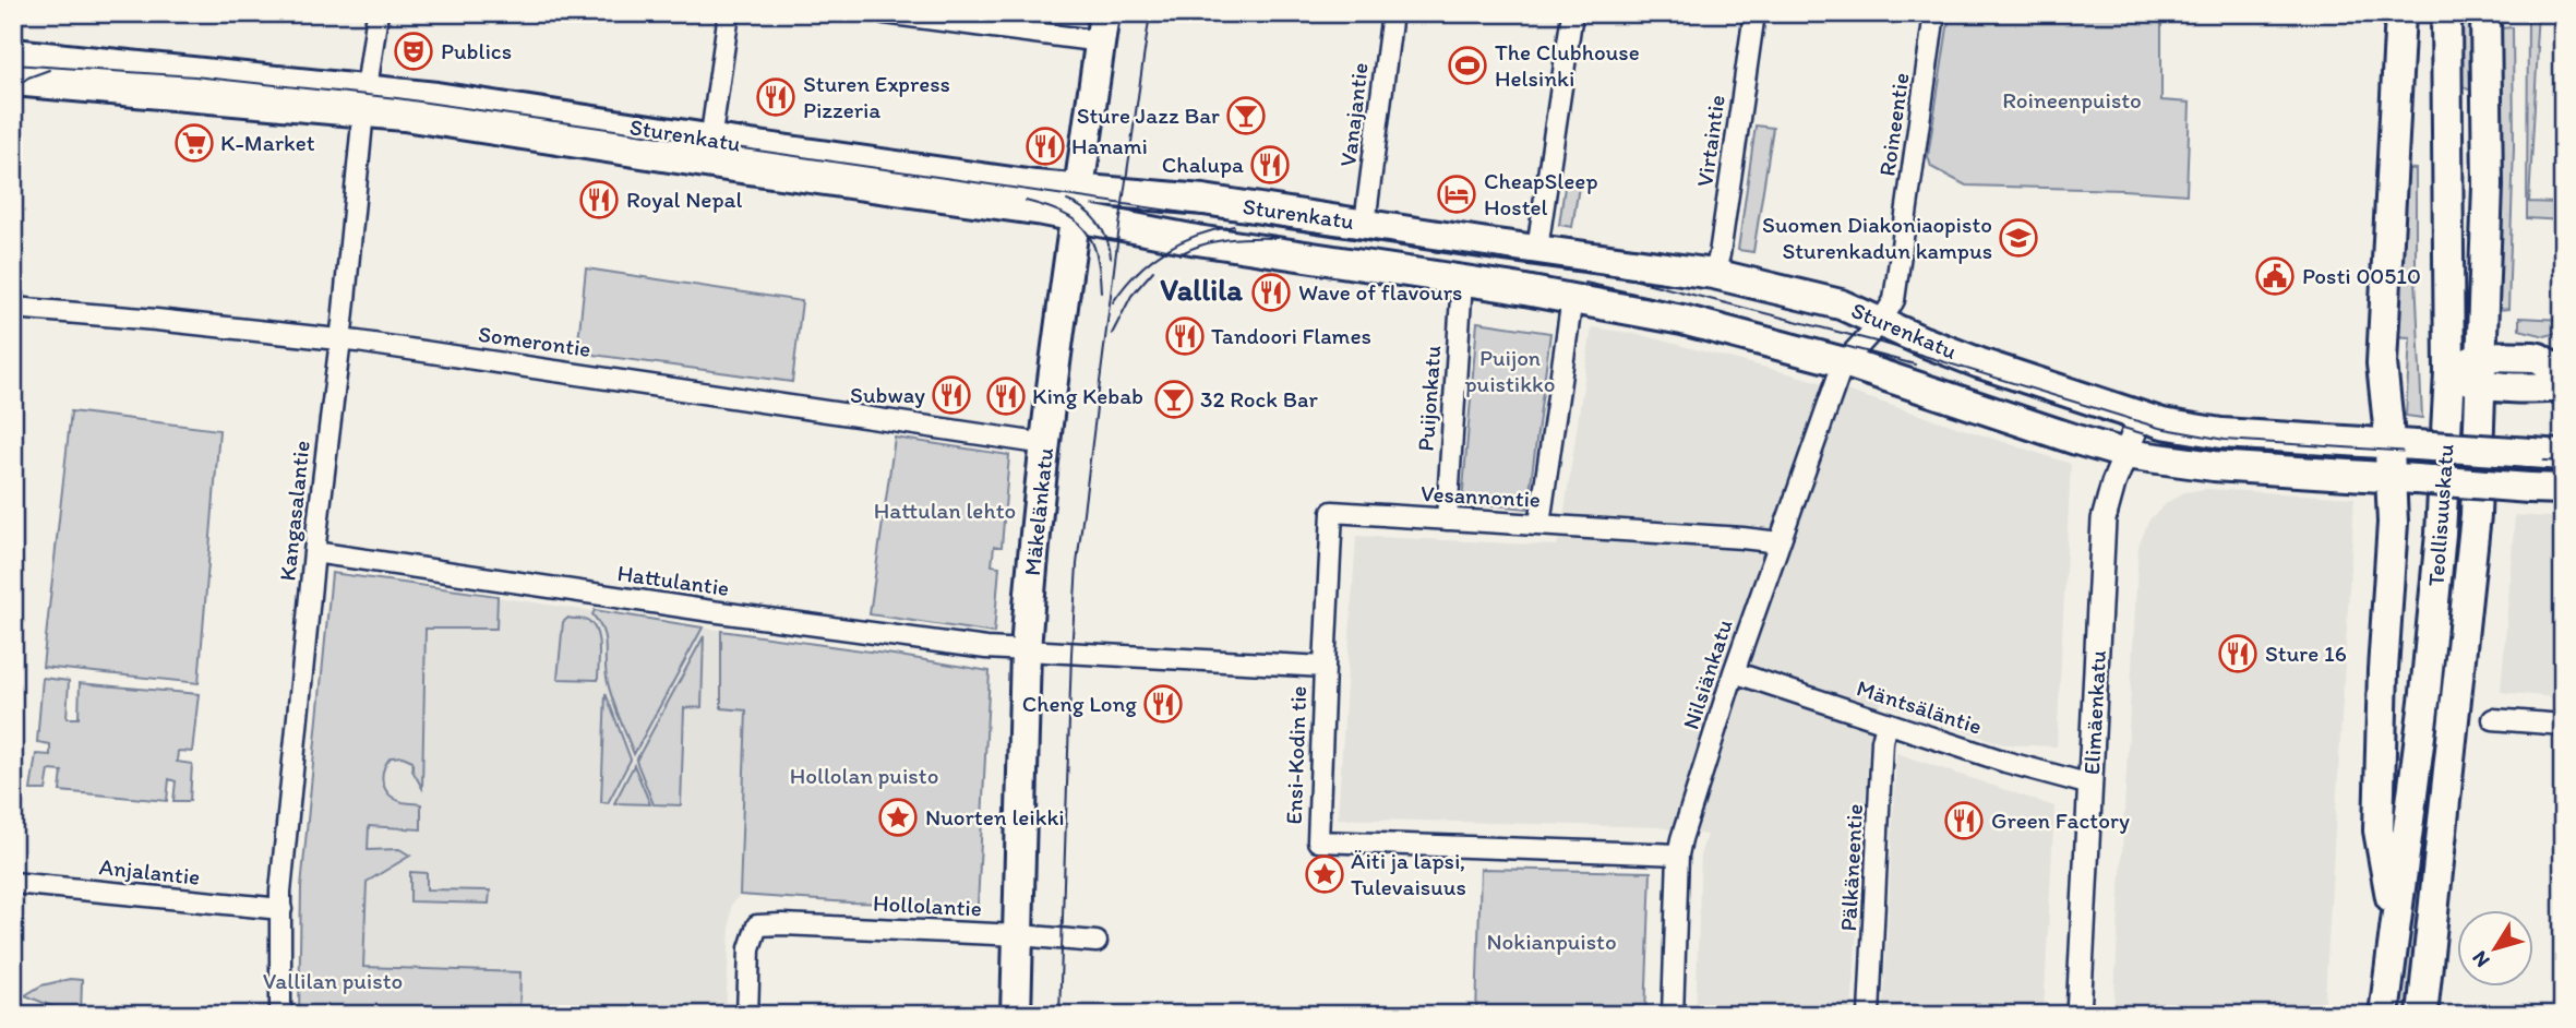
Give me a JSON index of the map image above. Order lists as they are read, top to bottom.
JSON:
{
  "streets": {
    "main road": ["Sturenkatu", "Mäkelänkatu", "Teollisuuskatu"],
    "street": [
      "Vanajantie",
      "Roineentie",
      "Virtaintie",
      "Somerontie",
      "Puijonkatu",
      "Vesannontie",
      "Kangasalantie",
      "Hattulantie",
      "Nilsiänkatu",
      "Mäntsäläntie",
      "Elimäenkatu",
      "Ensi-Kodin tie",
      "Pälkäneentie",
      "Anjalantie",
      "Hollolantie"
    ]
  },
  "crossings": [
    ["Vanajantie", "Sturenkatu"],
    ["Roineentie", "Sturenkatu"],
    ["Roineentie", "Nilsiänkatu"],
    ["Sturenkatu", "Virtaintie"],
    ["Sturenkatu", "Puijonkatu"],
    ["Sturenkatu", "Kangasalantie"],
    ["Sturenkatu", "Mäkelänkatu"],
    ["Sturenkatu", "Nilsiänkatu"],
    ["Sturenkatu", "Elimäenkatu"],
    ["Somerontie", "Kangasalantie"],
    ["Somerontie", "Mäkelänkatu"],
    ["Puijonkatu", "Vesannontie"],
    ["Vesannontie", "Nilsiänkatu"],
    ["Vesannontie", "Ensi-Kodin tie"],
    ["Kangasalantie", "Hattulantie"],
    ["Kangasalantie", "Anjalantie"],
    ["Mäkelänkatu", "Hattulantie"],
    ["Mäkelänkatu", "Hollolantie"],
    ["Hattulantie", "Ensi-Kodin tie"],
    ["Nilsiänkatu", "Mäntsäläntie"],
    ["Nilsiänkatu", "Ensi-Kodin tie"],
    ["Mäntsäläntie", "Elimäenkatu"],
    ["Mäntsäläntie", "Pälkäneentie"]
  ],
  "districts": ["Vallila"],
  "parks": [
    "Roineenpuisto",
    "Puijon puistikko",
    "Hattulan lehto",
    "Hollolan puisto",
    "Nokianpuisto",
    "Vallilan puisto"
  ],
  "places": {
    "theatre": ["Publics"],
    "sports": ["The Clubhouse Helsinki"],
    "restaurant": [
      "Sturen Express Pizzeria",
      "Hanami",
      "Chalupa",
      "Royal Nepal",
      "Wave of flavours",
      "Tandoori Flames",
      "Subway",
      "King Kebab",
      "Sture 16",
      "Cheng Long",
      "Green Factory"
    ],
    "bar": ["Sture Jazz Bar", "32 Rock Bar"],
    "supermarket": ["K-Market"],
    "hotel": ["CheapSleep Hostel"],
    "school or university": ["Suomen Diakoniaopisto Sturenkadun kampus"],
    "public building": ["Posti 00510"],
    "place": ["Nuorten leikki", "Äiti ja lapsi, Tulevaisuus"]
  },
  "north": "bottom left"
}
